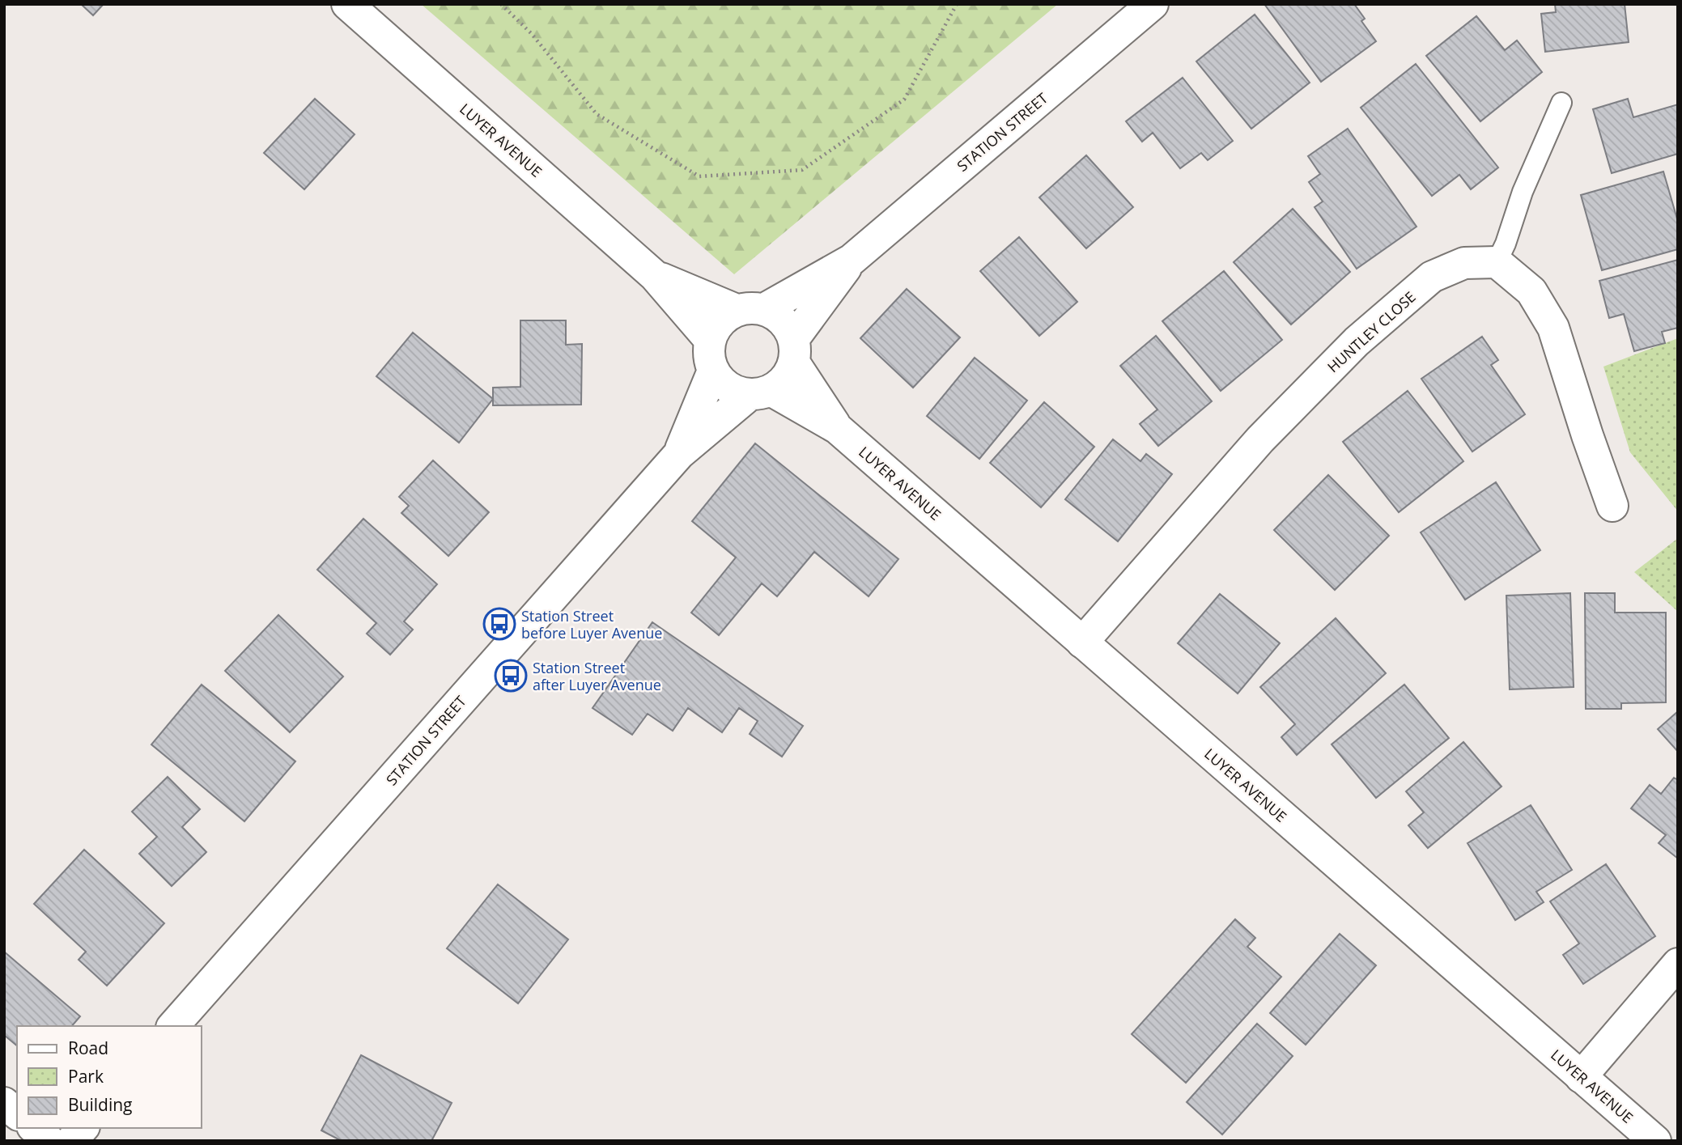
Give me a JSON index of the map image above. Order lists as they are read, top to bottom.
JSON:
{
  "streets": {
    "street": ["STATION STREET", "LUYER AVENUE", "HUNTLEY CLOSE"]
  },
  "crossings": [
    ["STATION STREET", "LUYER AVENUE"],
    ["LUYER AVENUE", "HUNTLEY CLOSE"]
  ],
  "places": {
    "bus stop": ["Station Street before Luyer Avenue", "Station Street after Luyer Avenue"]
  },
  "legend": ["Road", "Park", "Building"]
}
